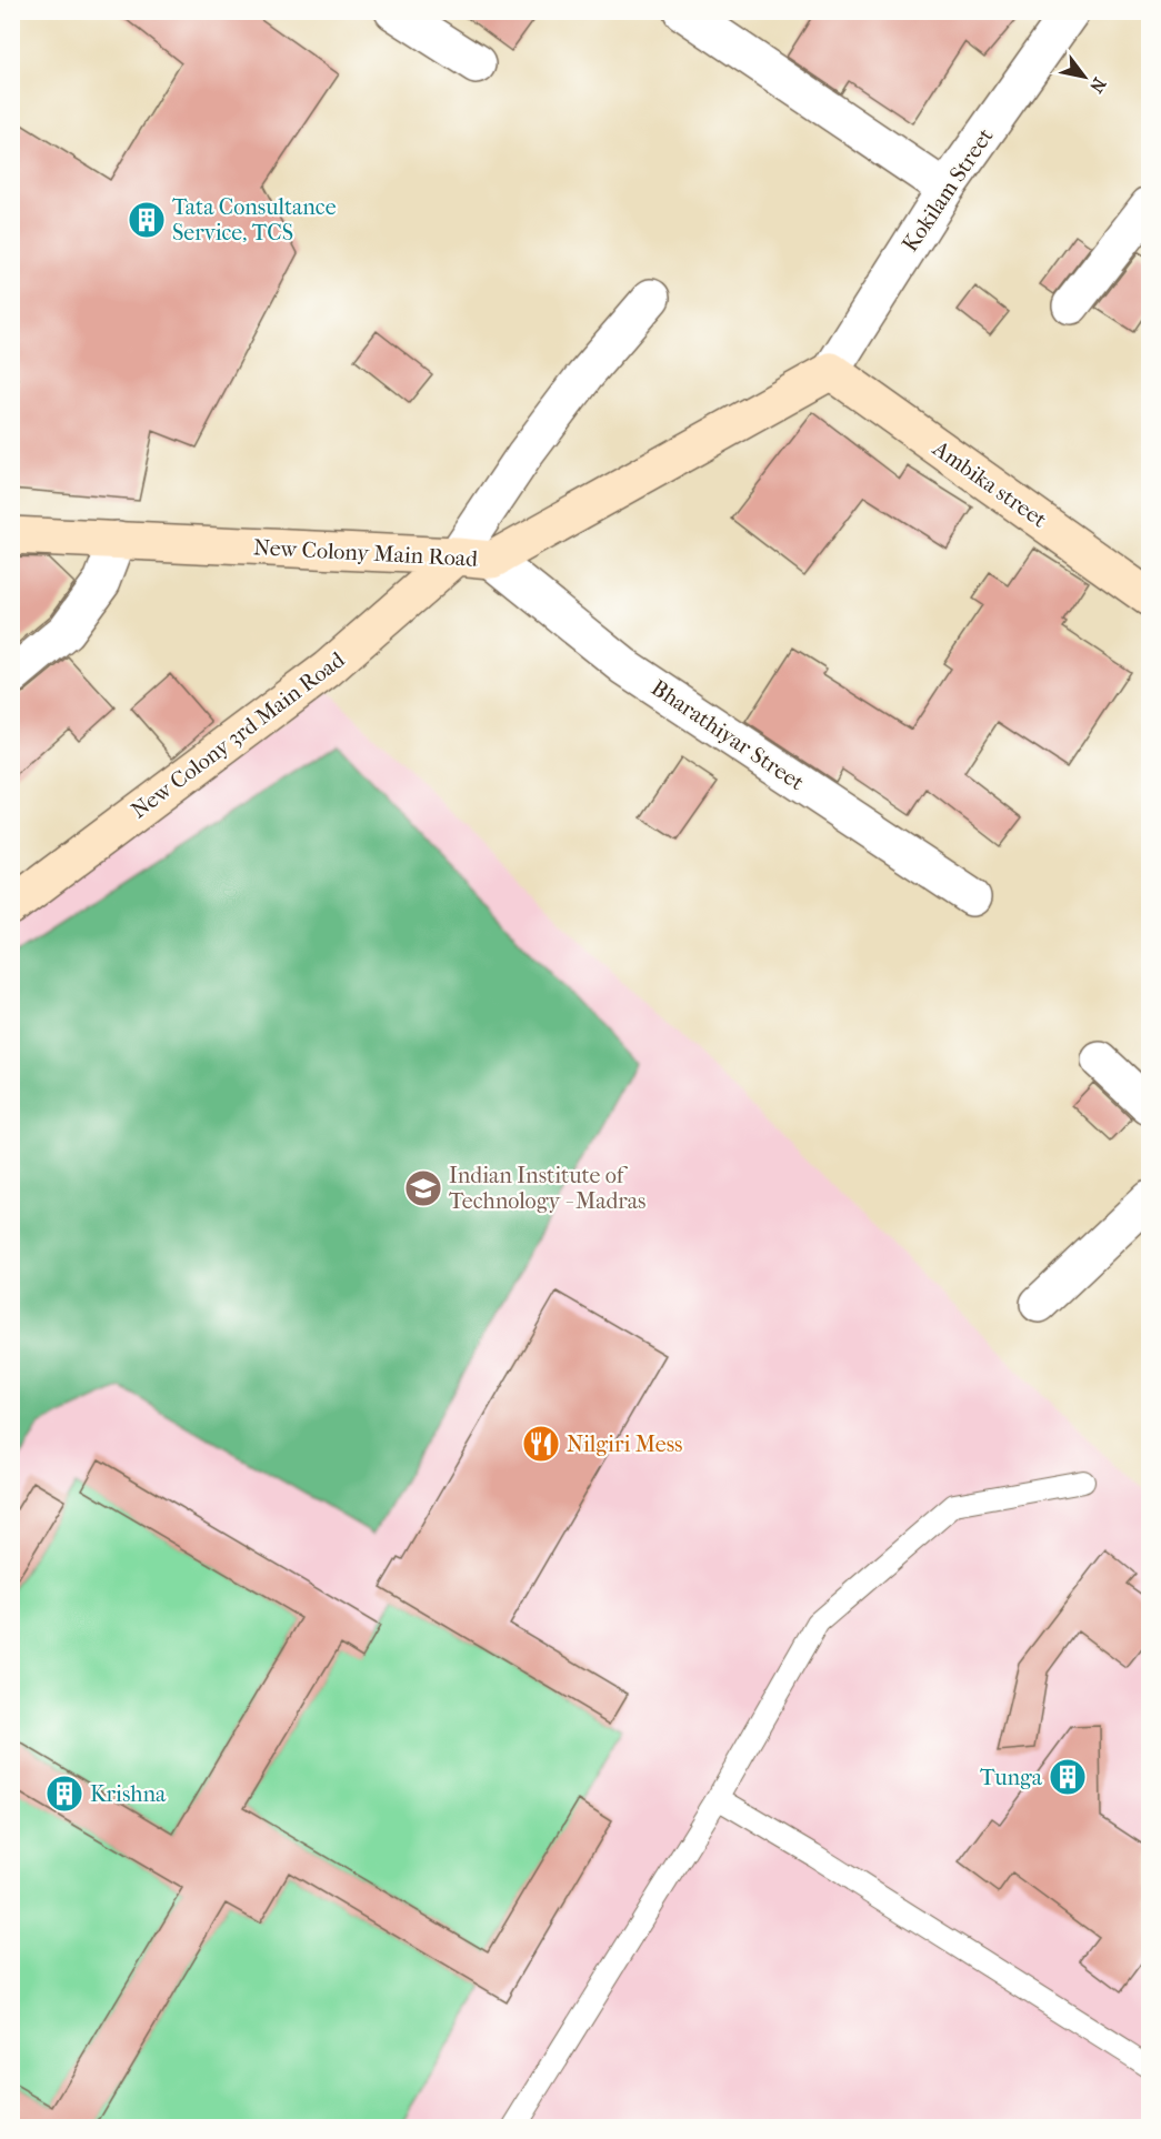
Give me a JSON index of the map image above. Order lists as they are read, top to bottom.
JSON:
{
  "streets": {
    "street": [
      "Kokilam Street",
      "Ambika street",
      "New Colony Main Road",
      "New Colony 3rd Main Road",
      "Bharathiyar Street"
    ]
  },
  "crossings": [
    ["Kokilam Street", "Ambika street"],
    ["Kokilam Street", "New Colony Main Road"],
    ["Ambika street", "New Colony Main Road"],
    ["New Colony Main Road", "New Colony 3rd Main Road"],
    ["New Colony Main Road", "Bharathiyar Street"]
  ],
  "places": {
    "building": ["Tata Consultance Service, TCS", "Tunga", "Krishna"],
    "school or university": ["Indian Institute of Technology - Madras"],
    "restaurant": ["Nilgiri Mess"]
  },
  "north": "bottom right"
}
